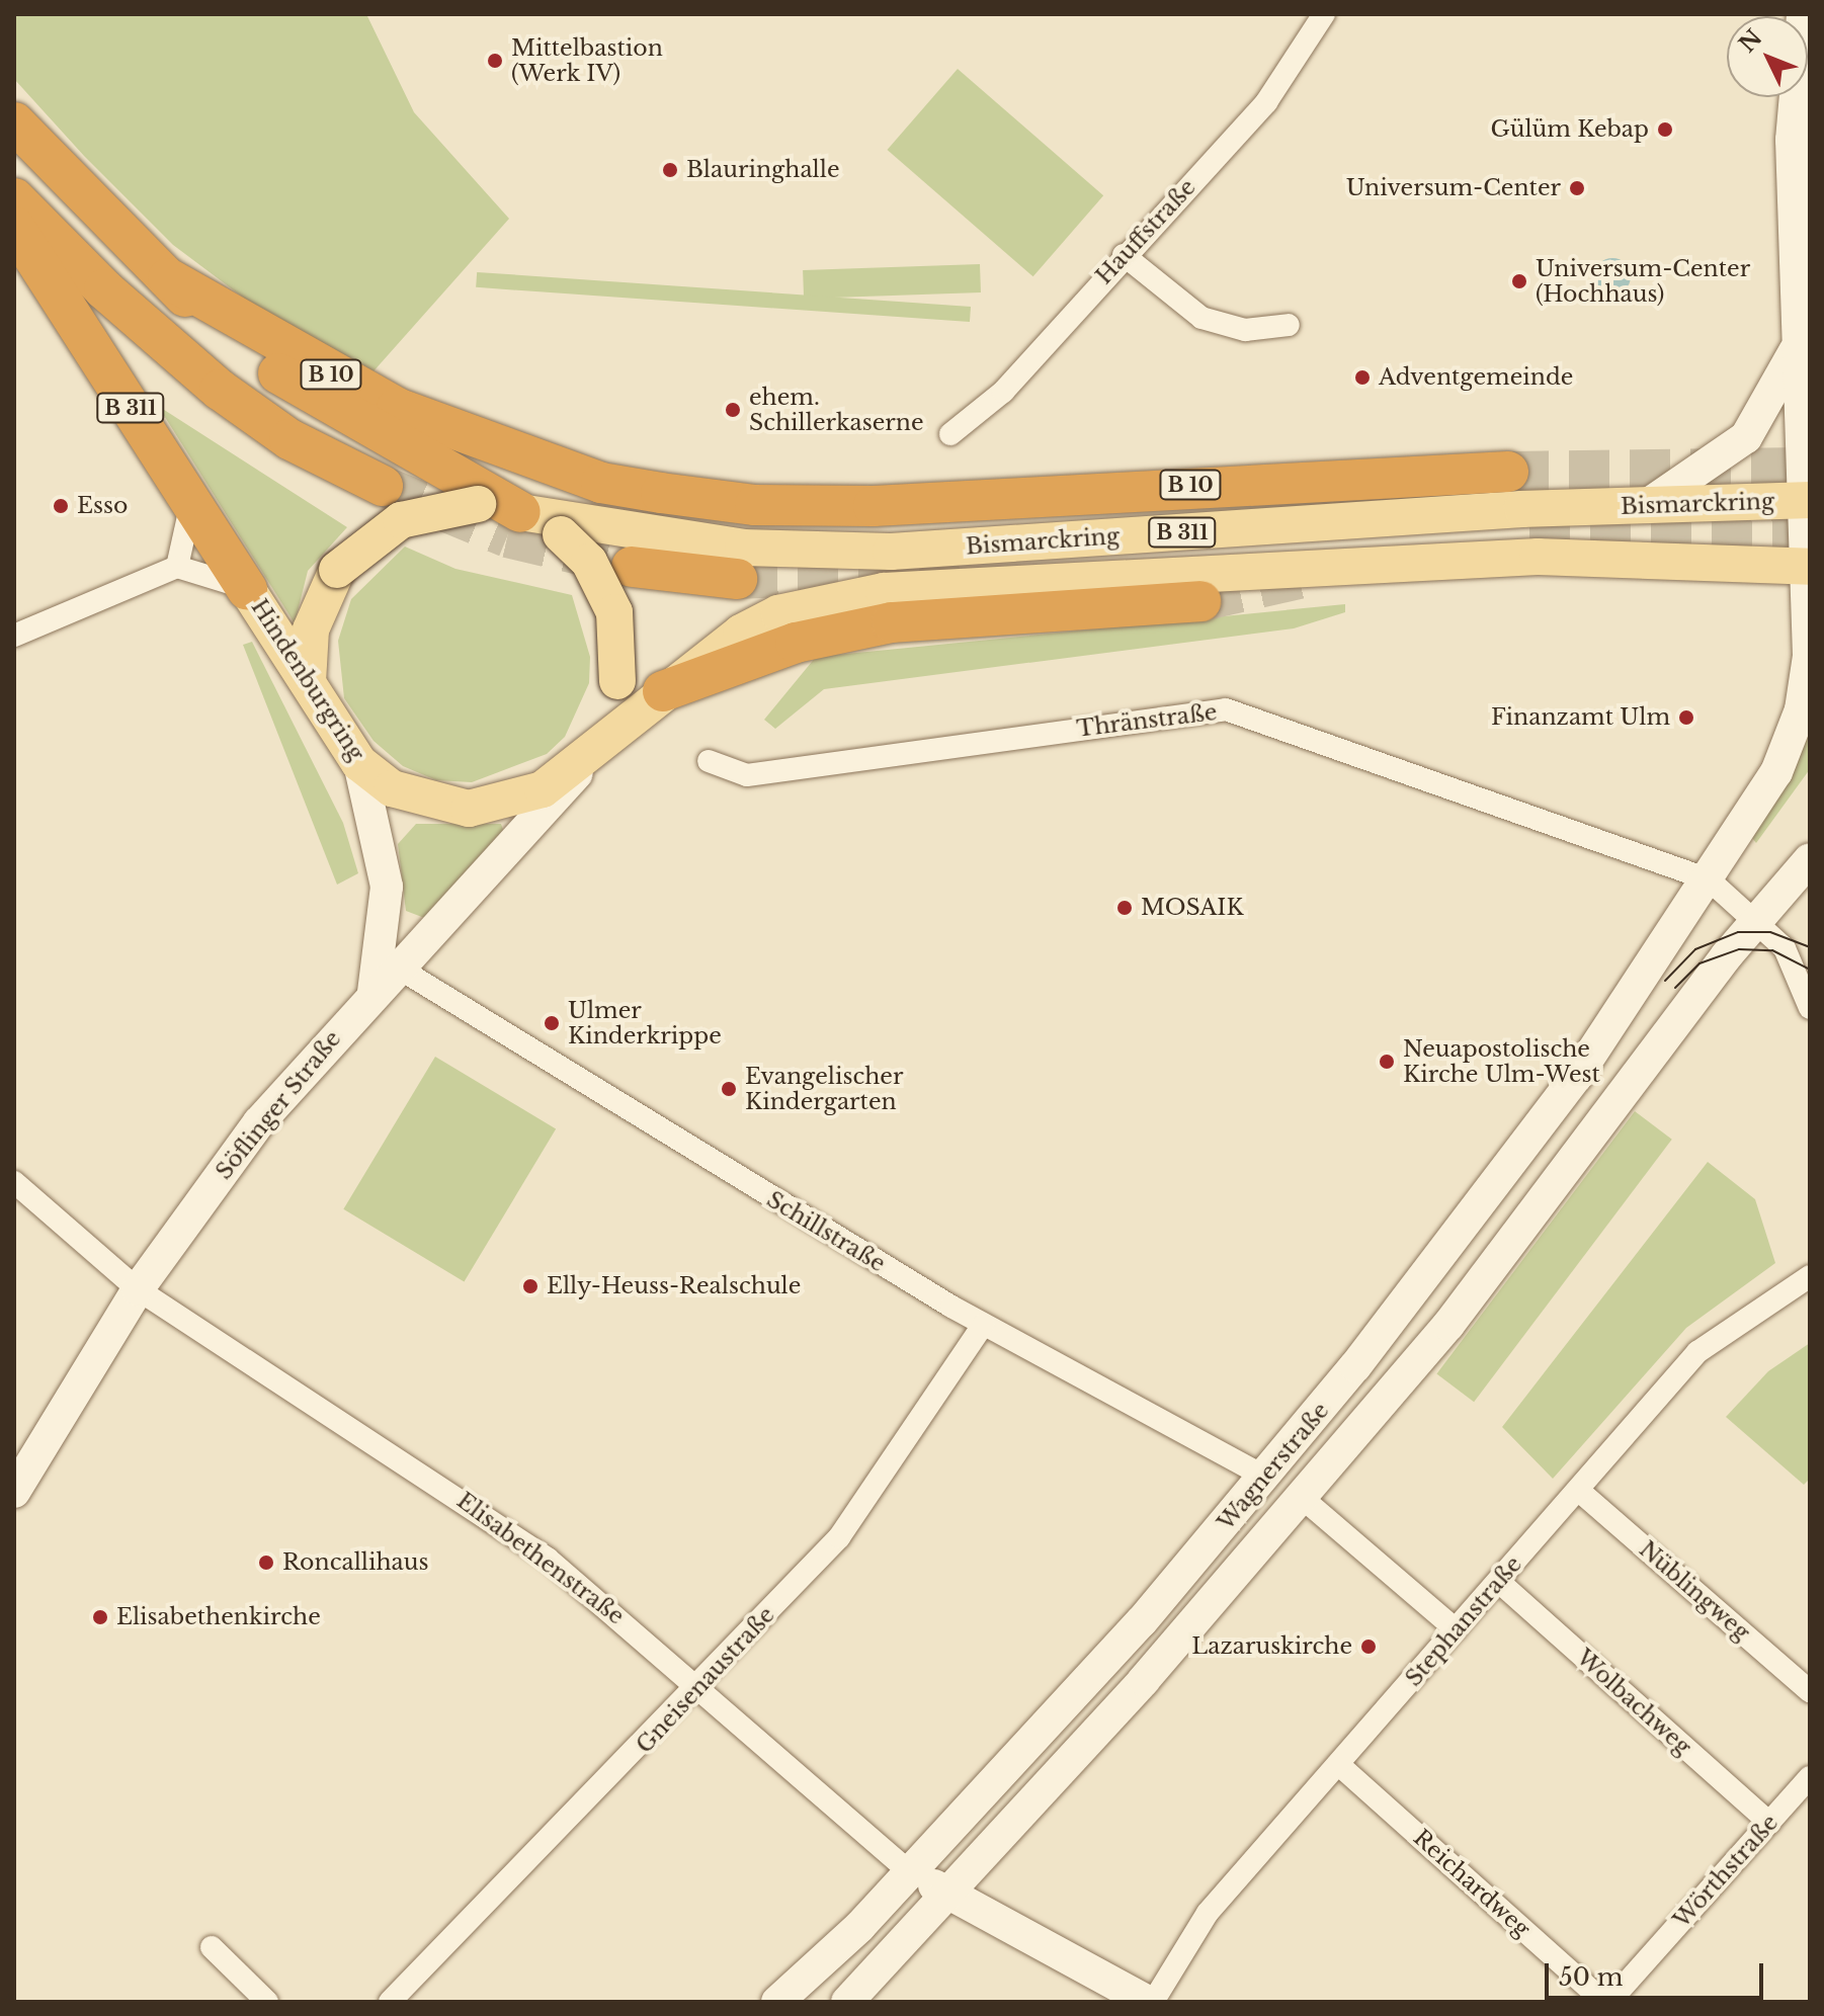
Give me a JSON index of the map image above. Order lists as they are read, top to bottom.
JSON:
{
  "streets": {
    "highway": ["B 10", "B 311"],
    "main road": ["Bismarckring", "Hindenburgring"],
    "street": [
      "Hauffstraße",
      "Thränstraße",
      "Söflinger Straße",
      "Schillstraße",
      "Wagnerstraße",
      "Elisabethenstraße",
      "Nüblingweg",
      "Stephanstraße",
      "Gneisenaustraße",
      "Wolbachweg",
      "Wörthstraße",
      "Reichardweg"
    ]
  },
  "crossings": [
    ["B 10", "B 311"],
    ["B 311", "Bismarckring"],
    ["B 311", "Hindenburgring"],
    ["Bismarckring", "Hindenburgring"],
    ["Bismarckring", "Söflinger Straße"],
    ["Bismarckring", "Wagnerstraße"],
    ["Hindenburgring", "Söflinger Straße"],
    ["Thränstraße", "Wagnerstraße"],
    ["Söflinger Straße", "Schillstraße"],
    ["Söflinger Straße", "Elisabethenstraße"],
    ["Schillstraße", "Wagnerstraße"],
    ["Schillstraße", "Gneisenaustraße"],
    ["Wagnerstraße", "Elisabethenstraße"],
    ["Elisabethenstraße", "Gneisenaustraße"],
    ["Nüblingweg", "Stephanstraße"],
    ["Stephanstraße", "Wolbachweg"],
    ["Stephanstraße", "Reichardweg"],
    ["Wolbachweg", "Wörthstraße"],
    ["Wörthstraße", "Reichardweg"]
  ],
  "places": [
    "Mittelbastion (Werk IV)",
    "Gülüm Kebap",
    "Blauringhalle",
    "Universum-Center",
    "Universum-Center (Hochhaus)",
    "Adventgemeinde",
    "ehem. Schillerkaserne",
    "Esso",
    "Finanzamt Ulm",
    "MOSAIK",
    "Ulmer Kinderkrippe",
    "Neuapostolische Kirche Ulm-West",
    "Evangelischer Kindergarten",
    "Elly-Heuss-Realschule",
    "Roncallihaus",
    "Elisabethenkirche",
    "Lazaruskirche"
  ],
  "scale_bar": "50 m",
  "north": "top left"
}
